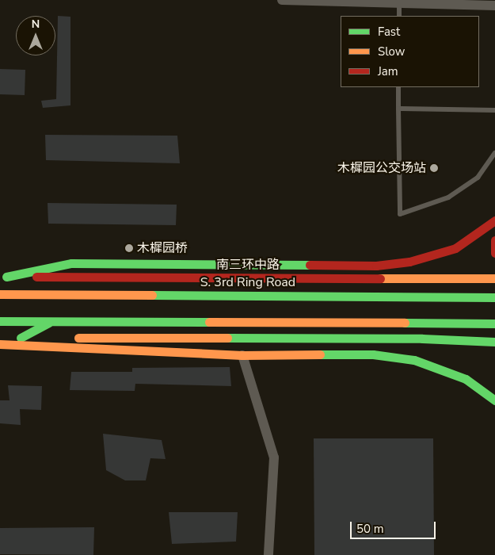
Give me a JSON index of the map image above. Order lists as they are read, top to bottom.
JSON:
{
  "streets": {
    "main road": ["南三环中路", "S. 3rd Ring Road"]
  },
  "places": ["木樨园公交场站", "木樨园桥"],
  "legend": ["Fast", "Slow", "Jam"],
  "scale_bar": "50 m",
  "north": "top"
}
